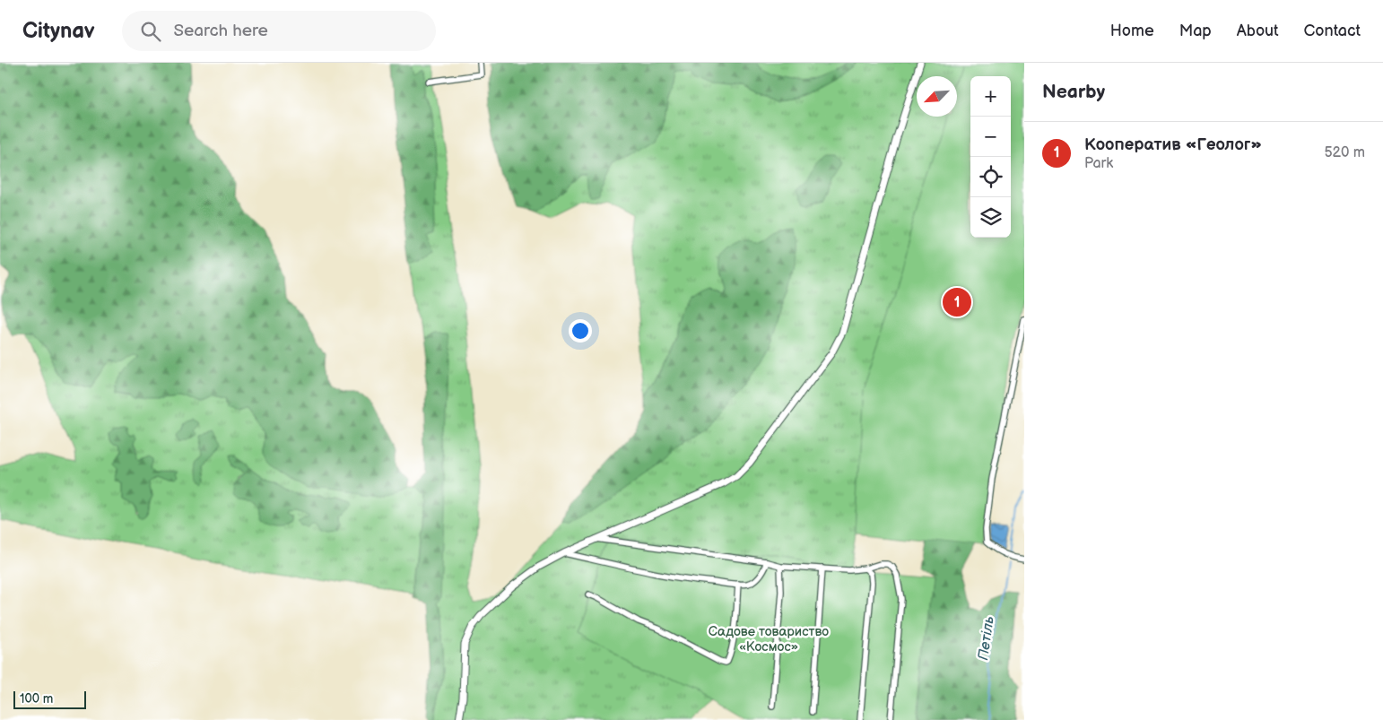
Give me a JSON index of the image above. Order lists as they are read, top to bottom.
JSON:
{
  "water": ["Петіль"],
  "parks": ["Садове товариство «Космос»"],
  "scale_bar": "100 m",
  "north": "bottom left",
  "page": {
    "header": "Citynav",
    "search": "Search here",
    "nav": [
      "Home",
      "Map",
      "About",
      "Contact"
    ],
    "heading": "Nearby",
    "map_buttons": ["+", "−"],
    "list": [
      {
        "mark": "1",
        "name": "Кооператив «Геолог»",
        "note": "Park",
        "value": "520 m"
      }
    ],
    "pins": "1",
    "scale": "100 m"
  }
}
